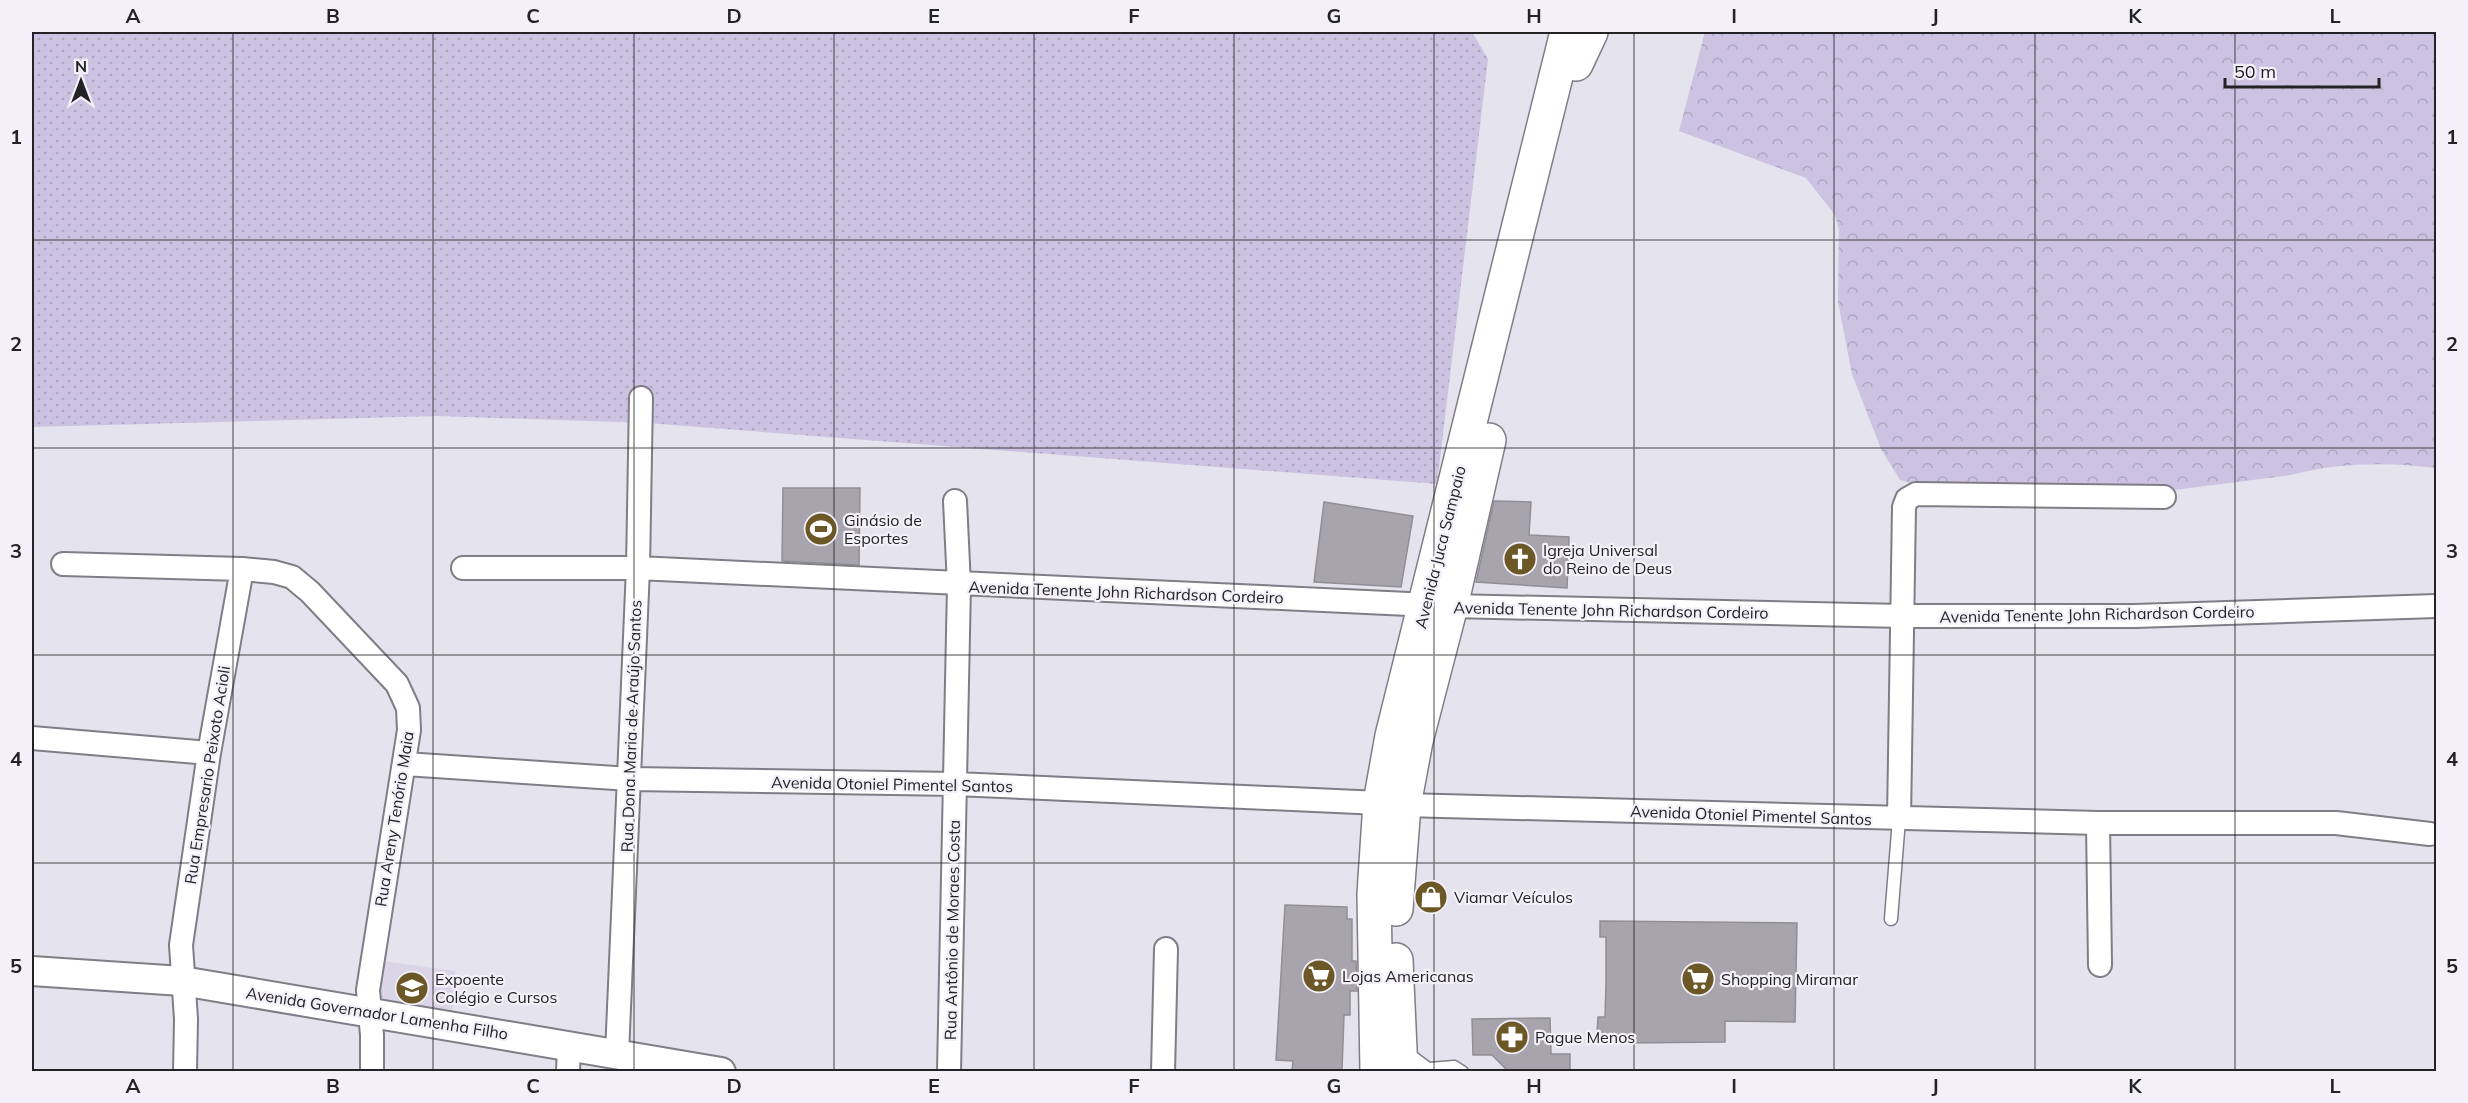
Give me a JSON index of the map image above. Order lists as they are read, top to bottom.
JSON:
{
  "streets": {
    "main road": ["Avenida Juca Sampaio"],
    "street": [
      "Avenida Tenente John Richardson Cordeiro",
      "Rua Dona Maria de Araújo Santos",
      "Rua Empresario Peixoto Acioli",
      "Avenida Otoniel Pimentel Santos",
      "Rua Areny Tenório Maia",
      "Rua Antônio de Moraes Costa",
      "Avenida Governador Lamenha Filho"
    ]
  },
  "crossings": [
    ["Avenida Juca Sampaio", "Avenida Tenente John Richardson Cordeiro"],
    ["Avenida Juca Sampaio", "Avenida Otoniel Pimentel Santos"],
    ["Avenida Tenente John Richardson Cordeiro", "Rua Dona Maria de Araújo Santos"],
    ["Avenida Tenente John Richardson Cordeiro", "Rua Antônio de Moraes Costa"],
    ["Rua Dona Maria de Araújo Santos", "Avenida Otoniel Pimentel Santos"],
    ["Rua Dona Maria de Araújo Santos", "Avenida Governador Lamenha Filho"],
    ["Rua Empresario Peixoto Acioli", "Rua Areny Tenório Maia"],
    ["Rua Empresario Peixoto Acioli", "Avenida Governador Lamenha Filho"],
    ["Avenida Otoniel Pimentel Santos", "Rua Areny Tenório Maia"],
    ["Avenida Otoniel Pimentel Santos", "Rua Antônio de Moraes Costa"],
    ["Rua Areny Tenório Maia", "Avenida Governador Lamenha Filho"]
  ],
  "places": {
    "sports": ["Ginásio de Esportes"],
    "church": ["Igreja Universal do Reino de Deus"],
    "shop": ["Viamar Veículos"],
    "supermarket": ["Lojas Americanas", "Shopping Miramar"],
    "school or university": ["Expoente Colégio e Cursos"],
    "pharmacy": ["Pague Menos"]
  },
  "scale_bar": "50 m",
  "north": "top",
  "grid": {
    "columns": [
      "A",
      "B",
      "C",
      "D",
      "E",
      "F",
      "G",
      "H",
      "I",
      "J",
      "K",
      "L"
    ],
    "rows": [
      "1",
      "2",
      "3",
      "4",
      "5"
    ]
  }
}
